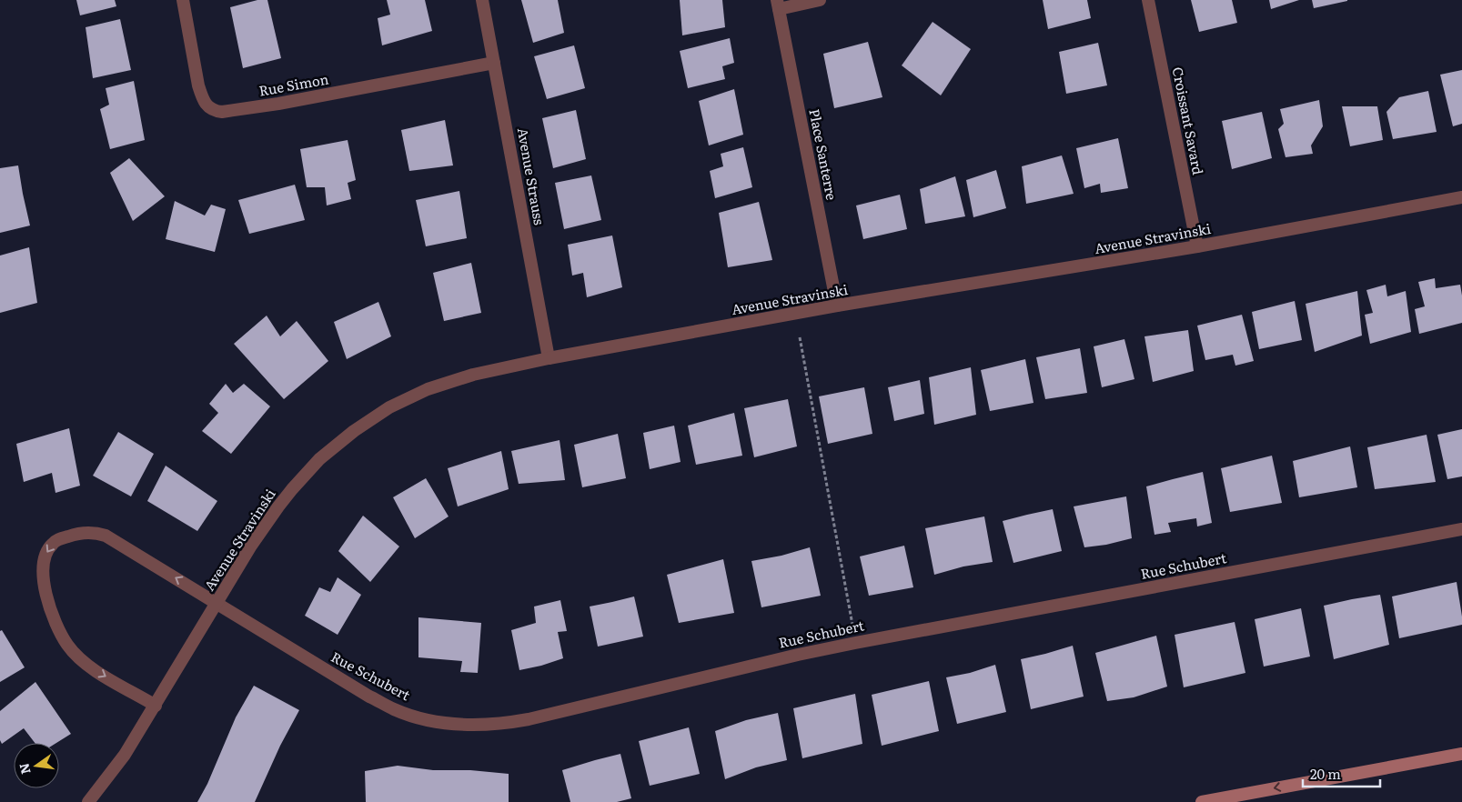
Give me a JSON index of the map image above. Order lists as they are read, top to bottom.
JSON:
{
  "streets": {
    "street": [
      "Rue Simon",
      "Croissant Savard",
      "Place Santerre",
      "Avenue Strauss",
      "Avenue Stravinski",
      "Rue Schubert"
    ]
  },
  "crossings": [
    ["Rue Simon", "Avenue Strauss"],
    ["Croissant Savard", "Avenue Stravinski"],
    ["Place Santerre", "Avenue Stravinski"],
    ["Avenue Strauss", "Avenue Stravinski"],
    ["Avenue Stravinski", "Rue Schubert"]
  ],
  "scale_bar": "20 m",
  "north": "left"
}
